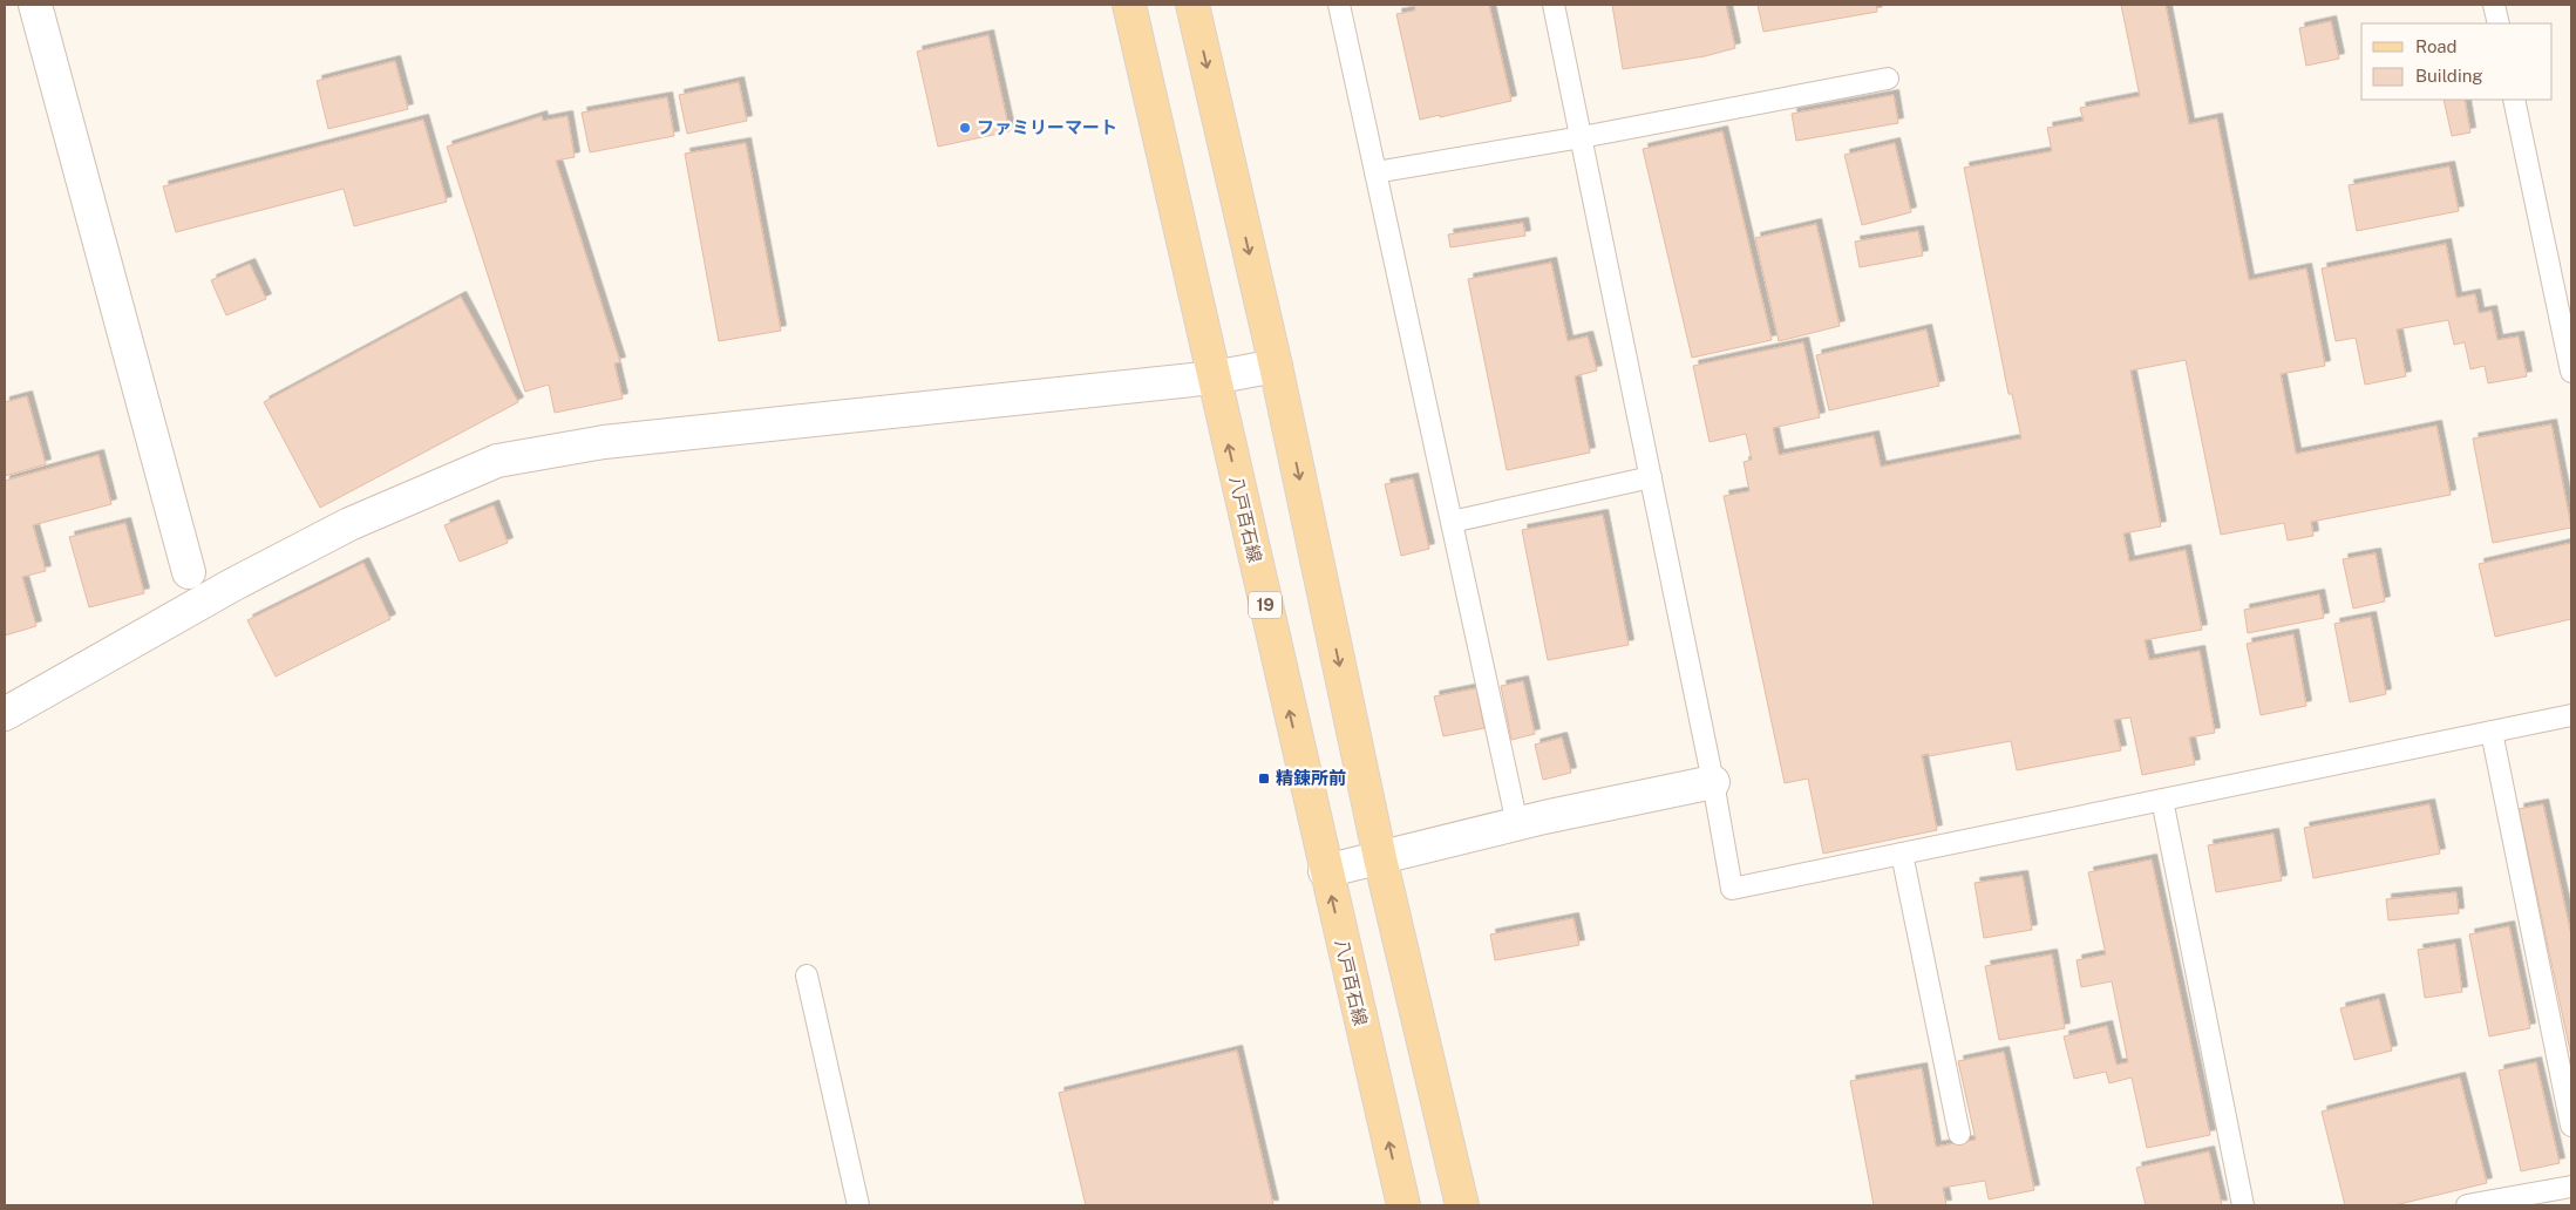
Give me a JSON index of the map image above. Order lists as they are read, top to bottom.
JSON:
{
  "streets": {
    "main road": ["八戸百石線", "19"]
  },
  "places": {
    "other": ["ファミリーマート"],
    "transit": ["精錬所前"]
  },
  "legend": ["Road", "Building"]
}
